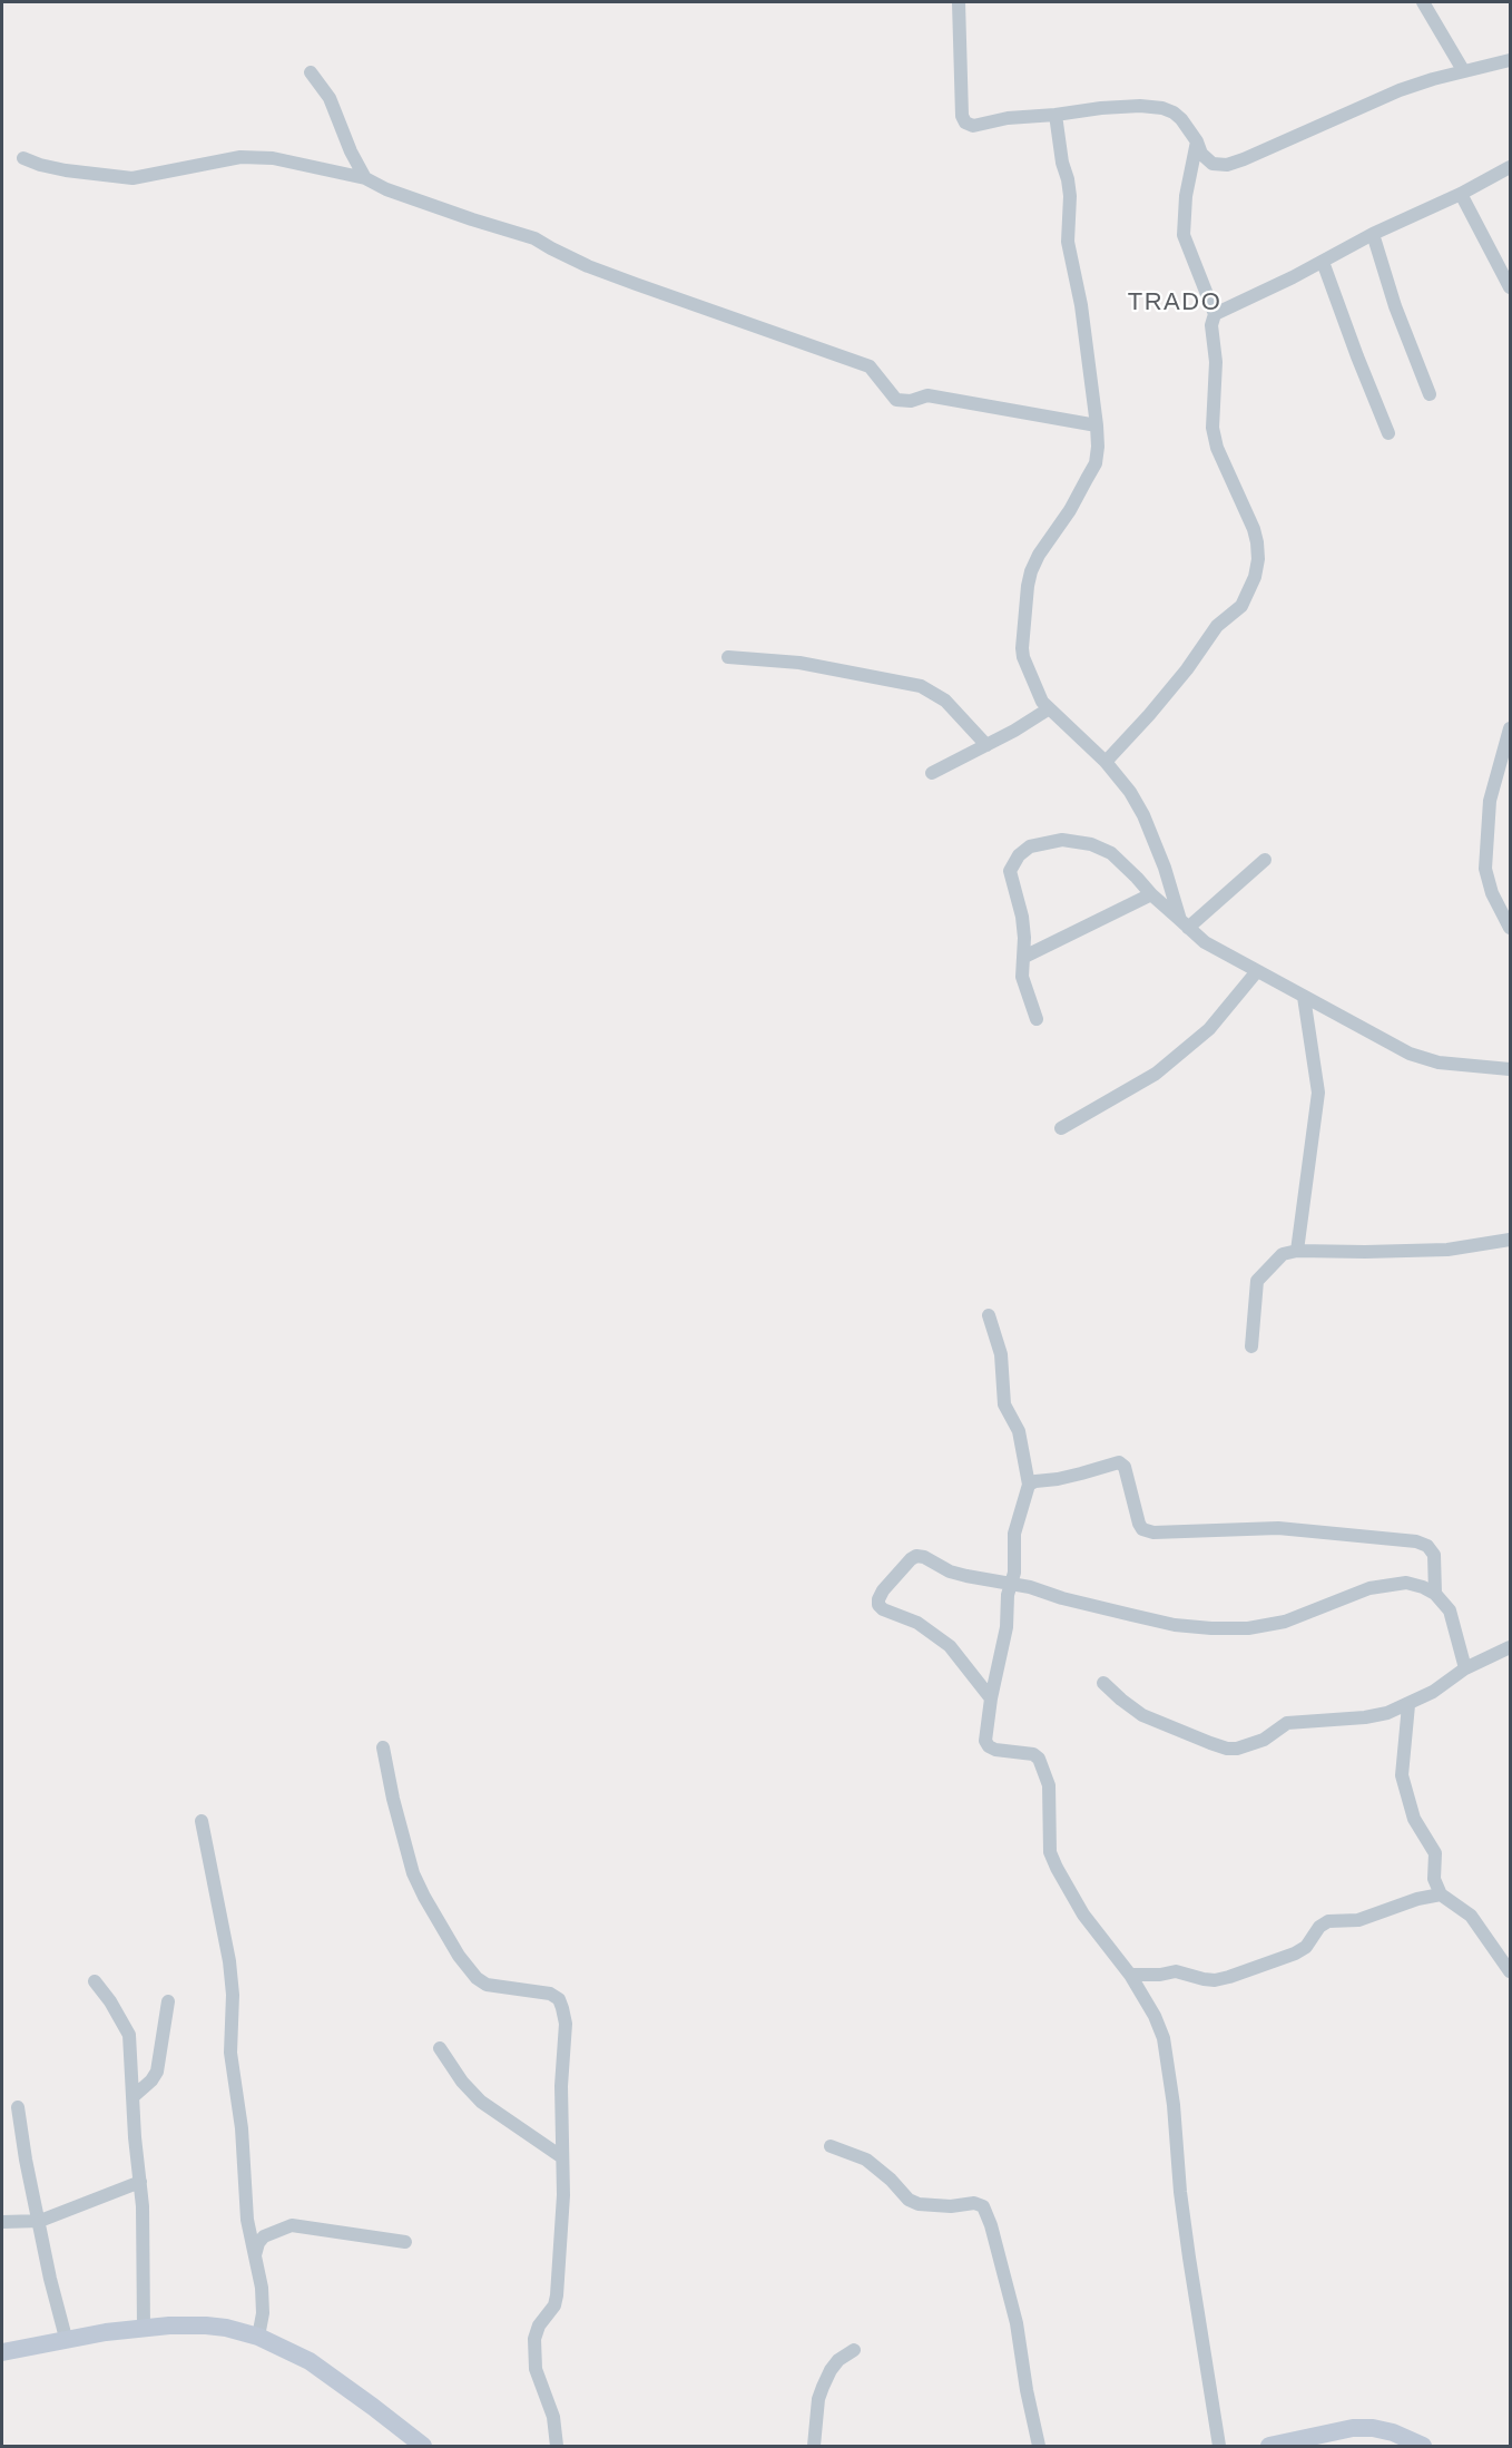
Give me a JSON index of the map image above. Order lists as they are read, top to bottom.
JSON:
{
  "districts": ["TRADO"]
}
